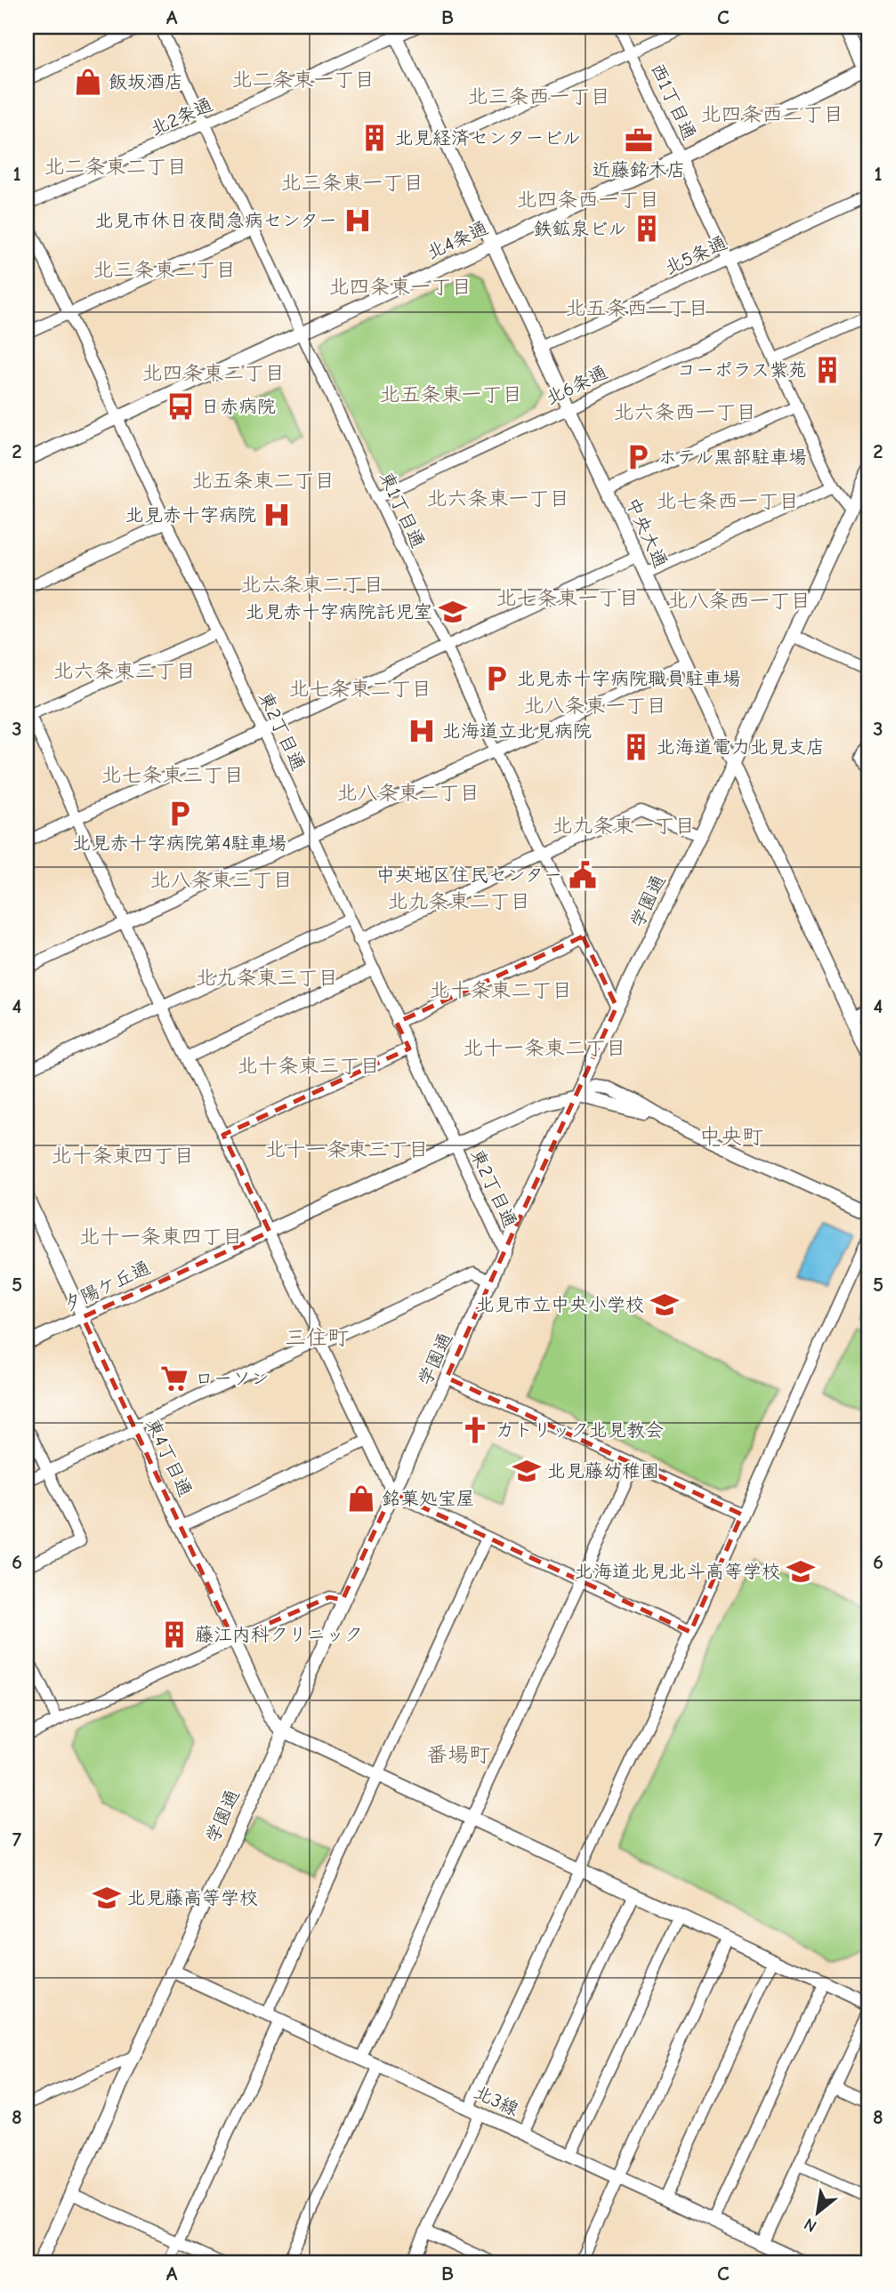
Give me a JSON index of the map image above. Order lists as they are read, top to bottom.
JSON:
{
  "streets": {
    "street": [
      "西1丁目通",
      "北2条通",
      "北4条通",
      "北5条通",
      "北6条通",
      "東1丁目通",
      "中央大通",
      "東2丁目通",
      "学園通",
      "夕陽ケ丘通",
      "東4丁目通",
      "北3線"
    ]
  },
  "crossings": [
    ["西1丁目通", "北4条通"],
    ["西1丁目通", "北5条通"],
    ["西1丁目通", "北6条通"],
    ["西1丁目通", "学園通"],
    ["北2条通", "東1丁目通"],
    ["北2条通", "中央大通"],
    ["北4条通", "東1丁目通"],
    ["北4条通", "中央大通"],
    ["北4条通", "東2丁目通"],
    ["北5条通", "中央大通"],
    ["北6条通", "東1丁目通"],
    ["北6条通", "中央大通"],
    ["東1丁目通", "学園通"],
    ["中央大通", "学園通"],
    ["東2丁目通", "学園通"],
    ["東2丁目通", "夕陽ケ丘通"],
    ["学園通", "夕陽ケ丘通"],
    ["学園通", "東4丁目通"],
    ["学園通", "北3線"],
    ["夕陽ケ丘通", "東4丁目通"]
  ],
  "districts": [
    "北二条東一丁目",
    "北三条西一丁目",
    "北四条西二丁目",
    "北二条東二丁目",
    "北三条東一丁目",
    "北四条西一丁目",
    "北三条東二丁目",
    "北四条東一丁目",
    "北五条西一丁目",
    "北四条東二丁目",
    "北五条東一丁目",
    "北六条西一丁目",
    "北五条東二丁目",
    "北六条東一丁目",
    "北七条西一丁目",
    "北六条東二丁目",
    "北七条東一丁目",
    "北八条西一丁目",
    "北六条東三丁目",
    "北七条東二丁目",
    "北八条東一丁目",
    "北七条東三丁目",
    "北八条東二丁目",
    "北九条東一丁目",
    "北八条東三丁目",
    "北九条東二丁目",
    "北九条東三丁目",
    "北十条東二丁目",
    "北十一条東二丁目",
    "北十条東三丁目",
    "中央町",
    "北十一条東三丁目",
    "北十条東四丁目",
    "北十一条東四丁目",
    "三住町",
    "番場町"
  ],
  "places": {
    "shop": ["飯坂酒店", "銘菓処宝屋"],
    "building": [
      "北見経済センタービル",
      "鉄鉱泉ビル",
      "コーポラス紫苑",
      "北海道電力北見支店",
      "藤江内科クリニック"
    ],
    "office": ["近藤銘木店"],
    "hospital": ["北見市休日夜間急病センター", "北見赤十字病院", "北海道立北見病院"],
    "bus stop": ["日赤病院"],
    "parking": ["ホテル黒部駐車場", "北見赤十字病院職員駐車場", "北見赤十字病院第4駐車場"],
    "school or university": [
      "北見赤十字病院託児室",
      "北見市立中央小学校",
      "北見藤幼稚園",
      "北海道北見北斗高等学校",
      "北見藤高等学校"
    ],
    "public building": ["中央地区住民センター"],
    "supermarket": ["ローソン"],
    "church": ["カトリック北見教会"]
  },
  "north": "bottom left",
  "grid": {
    "columns": ["A", "B", "C"],
    "rows": [
      "1",
      "2",
      "3",
      "4",
      "5",
      "6",
      "7",
      "8"
    ]
  }
}
